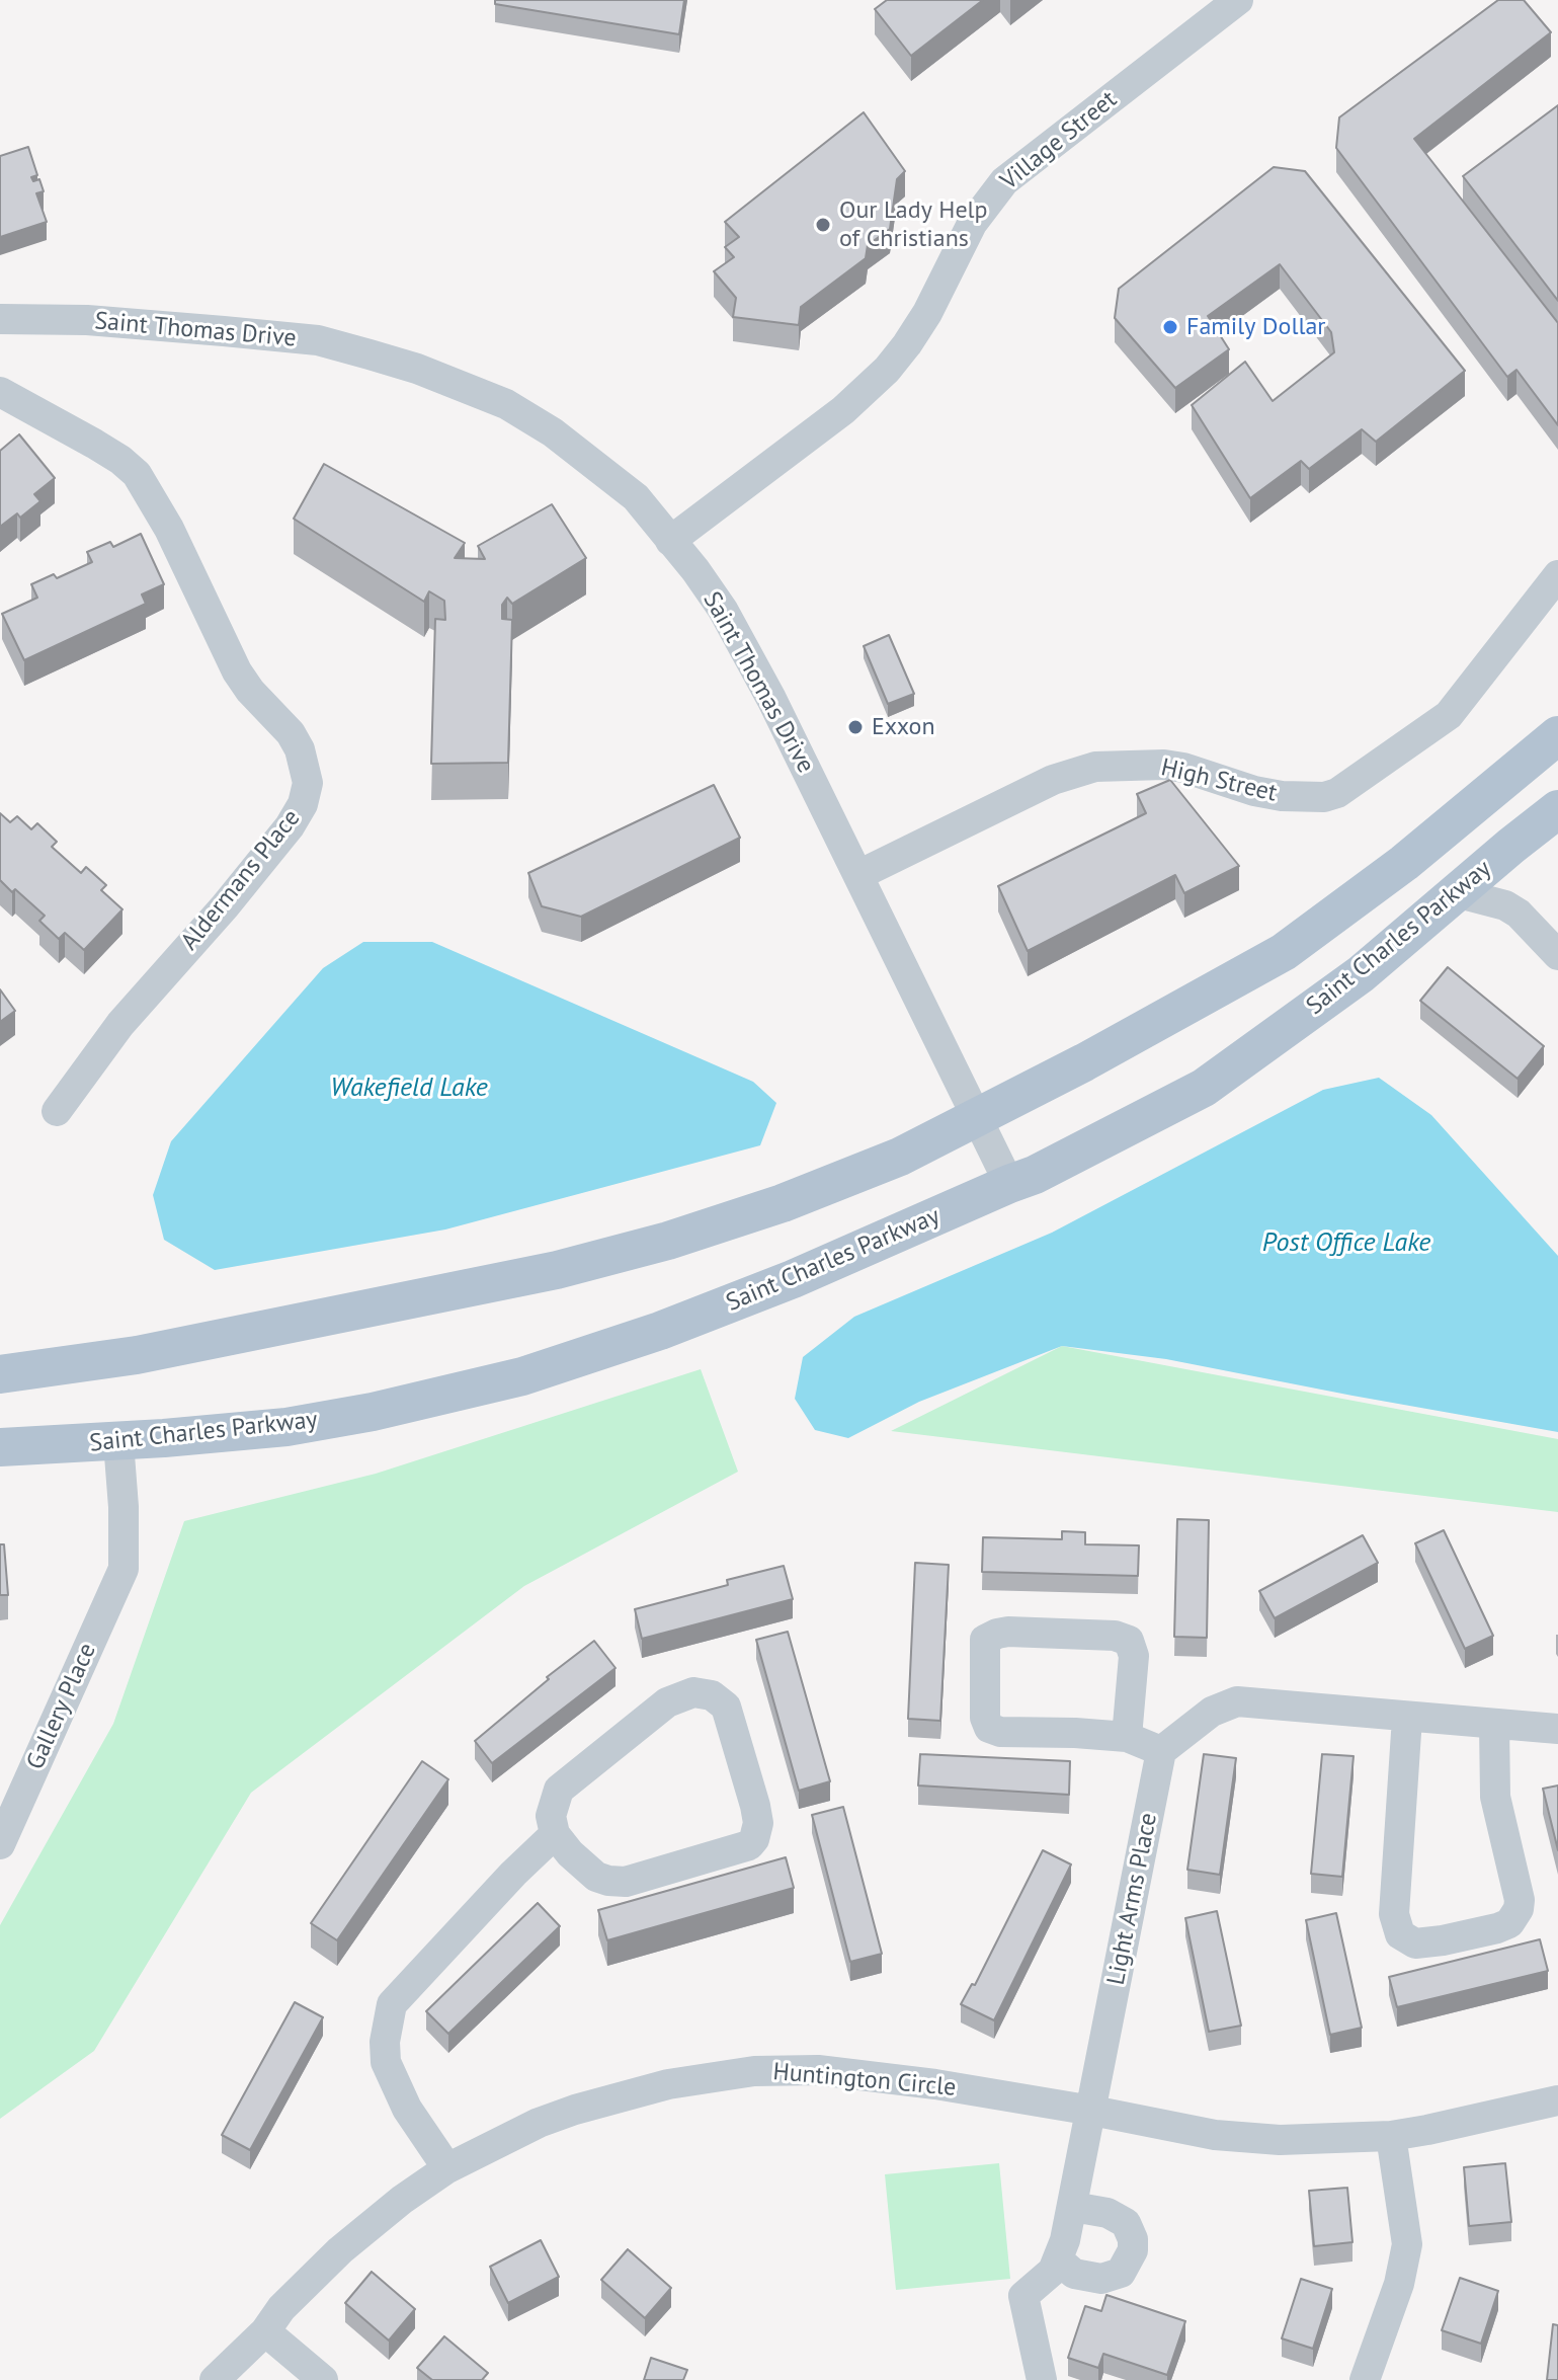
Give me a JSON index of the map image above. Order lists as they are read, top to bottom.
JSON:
{
  "streets": {
    "main road": ["Saint Charles Parkway"],
    "street": [
      "Village Street",
      "Saint Thomas Drive",
      "High Street",
      "Aldermans Place",
      "Gallery Place",
      "Light Arms Place",
      "Huntington Circle"
    ]
  },
  "crossings": [
    ["Village Street", "Saint Thomas Drive"],
    ["Saint Thomas Drive", "High Street"],
    ["Saint Thomas Drive", "Saint Charles Parkway"],
    ["Saint Charles Parkway", "Gallery Place"],
    ["Light Arms Place", "Huntington Circle"]
  ],
  "water": ["Wakefield Lake", "Post Office Lake"],
  "places": ["Our Lady Help of Christians", "Family Dollar", "Exxon"]
}
